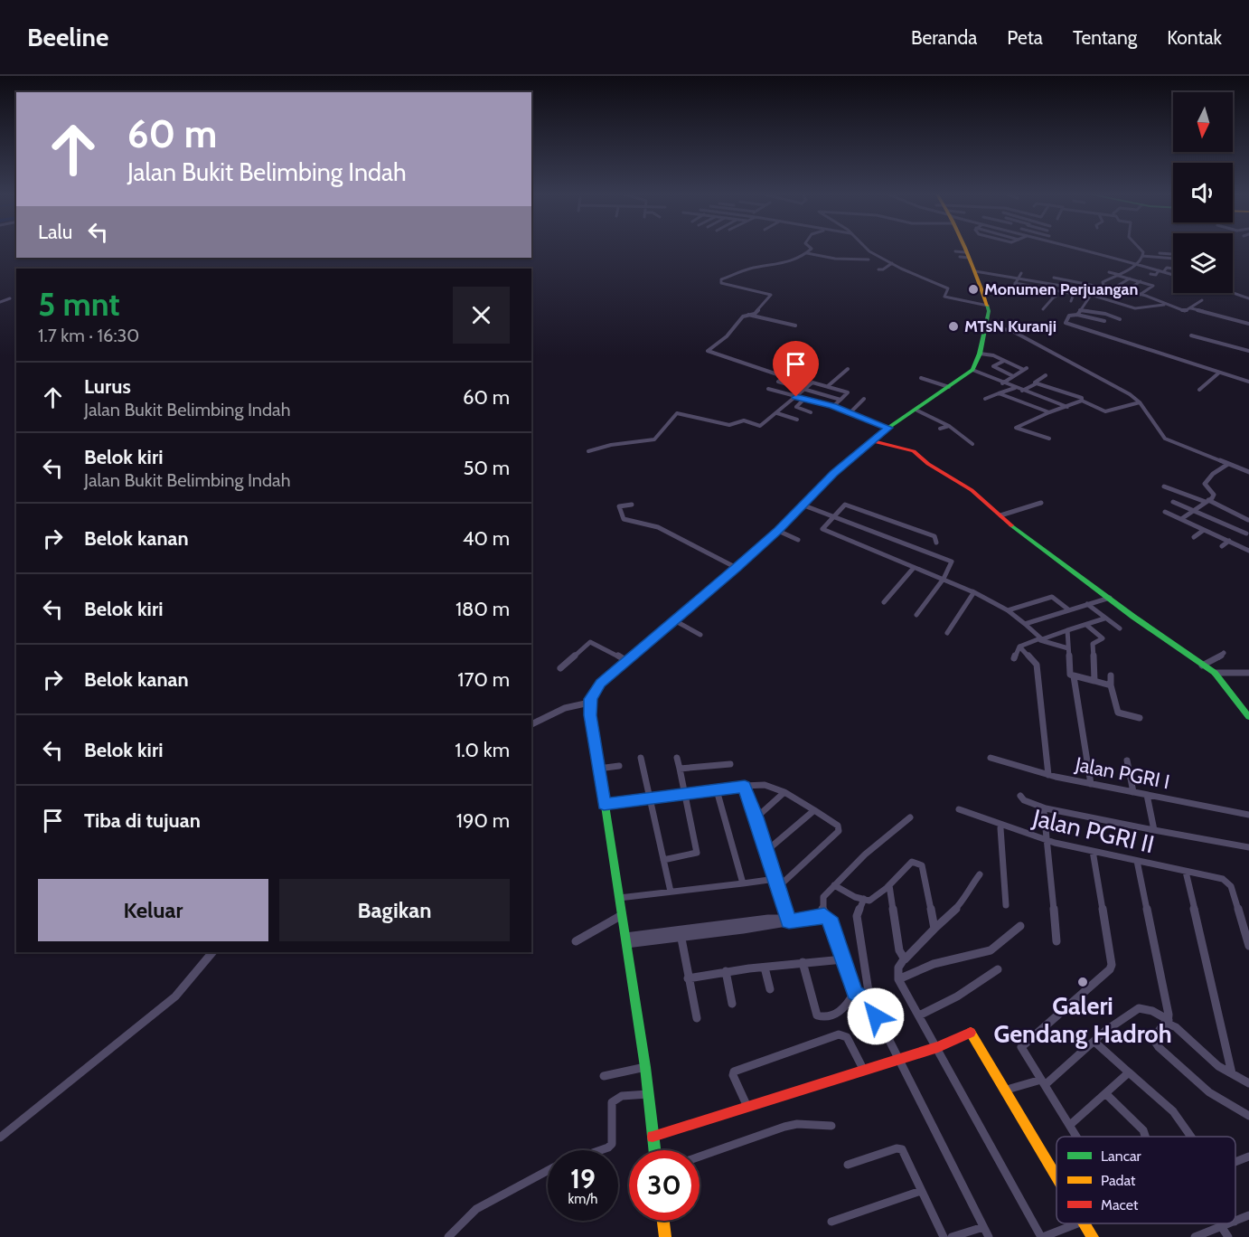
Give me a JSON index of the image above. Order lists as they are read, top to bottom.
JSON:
{
  "streets": {
    "street": ["Jalan PGRI I", "Jalan PGRI II"]
  },
  "places": ["Monumen Perjuangan", "MTsN Kuranji", "Galeri Gendang Hadroh"],
  "legend": ["Lancar", "Padat", "Macet"],
  "north": "bottom",
  "page": {
    "header": "Beeline",
    "nav": [
      "Beranda",
      "Peta",
      "Tentang",
      "Kontak"
    ],
    "turn": ["60 m", "Jalan Bukit Belimbing Indah"],
    "then": "Lalu",
    "heading": ["5 mnt", "1.7 km · 16:30"],
    "list": [
      {
        "name": "Lurus",
        "note": "Jalan Bukit Belimbing Indah",
        "value": "60 m"
      },
      {
        "name": "Belok kiri",
        "note": "Jalan Bukit Belimbing Indah",
        "value": "50 m"
      },
      {
        "name": "Belok kanan",
        "value": "40 m"
      },
      {
        "name": "Belok kiri",
        "value": "180 m"
      },
      {
        "name": "Belok kanan",
        "value": "170 m"
      },
      {
        "name": "Belok kiri",
        "value": "1.0 km"
      },
      {
        "name": "Tiba di tujuan",
        "value": "190 m"
      }
    ],
    "buttons": ["Keluar", "Bagikan"],
    "speed": "19 km/h",
    "limit": "30"
  }
}
